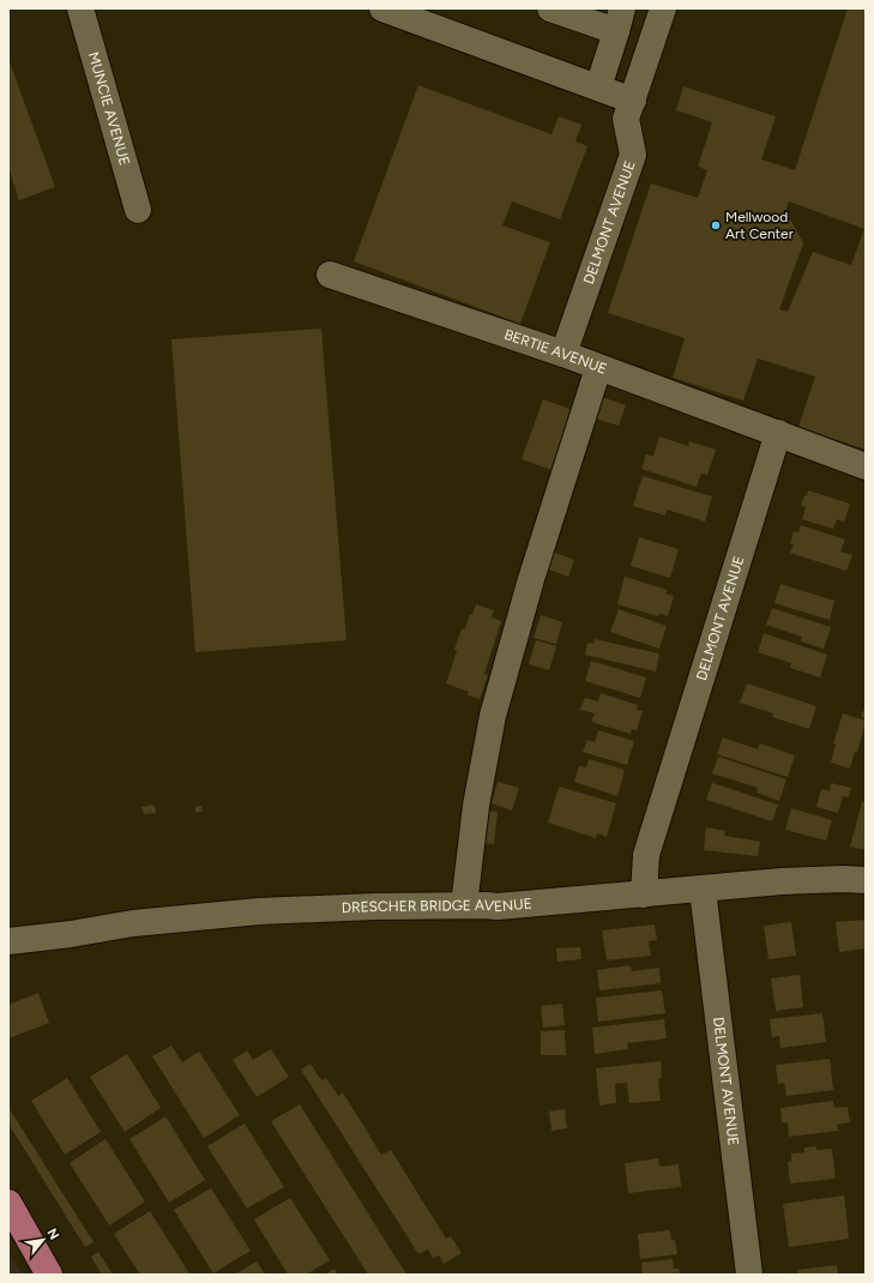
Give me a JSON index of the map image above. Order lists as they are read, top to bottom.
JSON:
{
  "streets": {
    "street": [
      "MUNCIE AVENUE",
      "DELMONT AVENUE",
      "BERTIE AVENUE",
      "DRESCHER BRIDGE AVENUE"
    ]
  },
  "crossings": [
    ["DELMONT AVENUE", "BERTIE AVENUE"],
    ["DELMONT AVENUE", "DRESCHER BRIDGE AVENUE"]
  ],
  "places": ["Mellwood Art Center"],
  "north": "top right"
}
